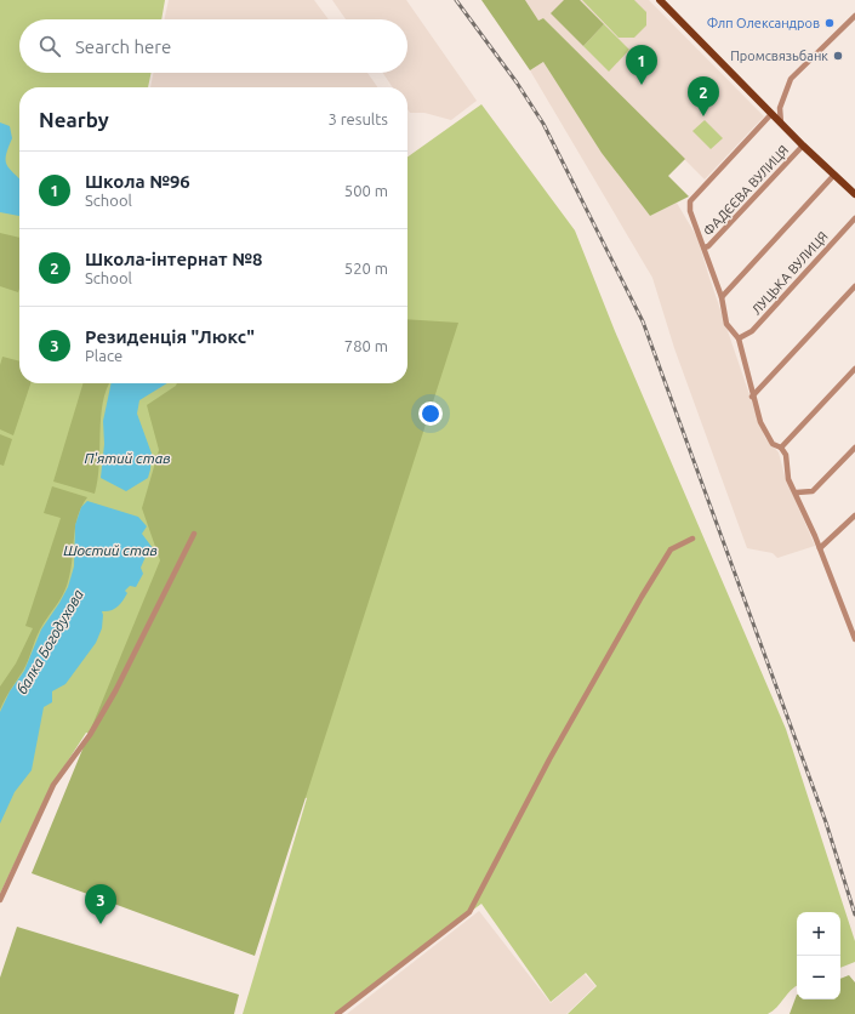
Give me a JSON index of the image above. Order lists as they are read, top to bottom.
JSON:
{
  "streets": {
    "street": ["ФАДЄЄВА ВУЛИЦЯ", "ЛУЦЬКА ВУЛИЦЯ"]
  },
  "water": ["П'ятий став", "Шостий став", "балка Богодухова"],
  "places": ["Флп Олександров", "Промсвязьбанк"],
  "page": {
    "search": "Search here",
    "pins": ["1", "2", "3"],
    "heading": ["Nearby", "3 results"],
    "list": [
      {
        "mark": "1",
        "name": "Школа №96",
        "note": "School",
        "value": "500 m"
      },
      {
        "mark": "2",
        "name": "Школа-інтернат №8",
        "note": "School",
        "value": "520 m"
      },
      {
        "mark": "3",
        "name": "Резиденція \"Люкс\"",
        "note": "Place",
        "value": "780 m"
      }
    ],
    "map_buttons": ["+", "−"]
  }
}
